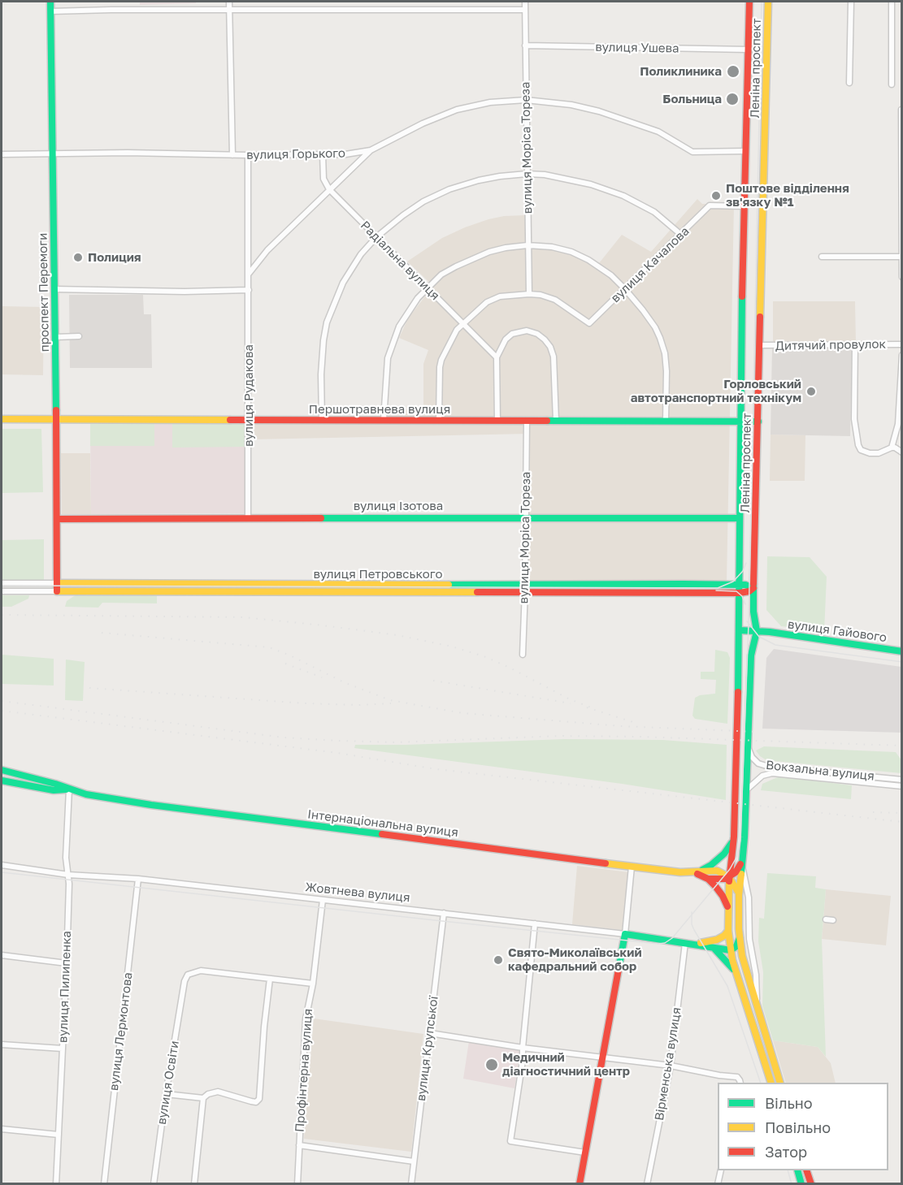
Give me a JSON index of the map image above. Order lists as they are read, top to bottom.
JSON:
{
  "streets": {
    "main road": [
      "Леніна проспект",
      "проспект Перемоги",
      "Першотравнева вулиця",
      "вулиця Ізотова",
      "вулиця Петровського",
      "вулиця Гайового",
      "Інтернаціональна вулиця",
      "Жовтнева вулиця"
    ],
    "street": [
      "вулиця Ушева",
      "вулиця Моріса Тореза",
      "вулиця Горького",
      "Радіальна вулиця",
      "вулиця Качалова",
      "Дитячий провулок",
      "вулиця Рудакова",
      "Вокзальна вулиця",
      "вулиця Пилипенка",
      "вулиця Лермонтова",
      "вулиця Крупської",
      "Вірменська вулиця",
      "Профінтерна вулиця",
      "вулиця Освіти"
    ]
  },
  "crossings": [
    ["вулиця Ушева", "Леніна проспект"],
    ["вулиця Ушева", "вулиця Моріса Тореза"],
    ["Леніна проспект", "вулиця Горького"],
    ["Леніна проспект", "вулиця Качалова"],
    ["Леніна проспект", "Дитячий провулок"],
    ["Леніна проспект", "Першотравнева вулиця"],
    ["Леніна проспект", "вулиця Ізотова"],
    ["Леніна проспект", "вулиця Петровського"],
    ["Леніна проспект", "вулиця Гайового"],
    ["Леніна проспект", "Вокзальна вулиця"],
    ["Леніна проспект", "Інтернаціональна вулиця"],
    ["Леніна проспект", "Жовтнева вулиця"],
    ["вулиця Моріса Тореза", "вулиця Горького"],
    ["вулиця Моріса Тореза", "вулиця Качалова"],
    ["вулиця Моріса Тореза", "Першотравнева вулиця"],
    ["вулиця Моріса Тореза", "вулиця Ізотова"],
    ["вулиця Моріса Тореза", "вулиця Петровського"],
    ["вулиця Горького", "проспект Перемоги"],
    ["вулиця Горького", "вулиця Рудакова"],
    ["проспект Перемоги", "Першотравнева вулиця"],
    ["проспект Перемоги", "вулиця Ізотова"],
    ["проспект Перемоги", "вулиця Петровського"],
    ["вулиця Рудакова", "Першотравнева вулиця"],
    ["вулиця Рудакова", "вулиця Ізотова"],
    ["Інтернаціональна вулиця", "вулиця Пилипенка"],
    ["Жовтнева вулиця", "вулиця Пилипенка"],
    ["Жовтнева вулиця", "вулиця Лермонтова"],
    ["Жовтнева вулиця", "вулиця Крупської"],
    ["Жовтнева вулиця", "Вірменська вулиця"],
    ["Жовтнева вулиця", "Профінтерна вулиця"]
  ],
  "places": [
    "Поликлиника",
    "Больница",
    "Поштове відділення зв'язку №1",
    "Полиция",
    "Горловський автотранспортний технікум",
    "Свято-Миколаївський кафедральний собор",
    "Медичний діагностичний центр"
  ],
  "legend": ["Вільно", "Повільно", "Затор"]
}
